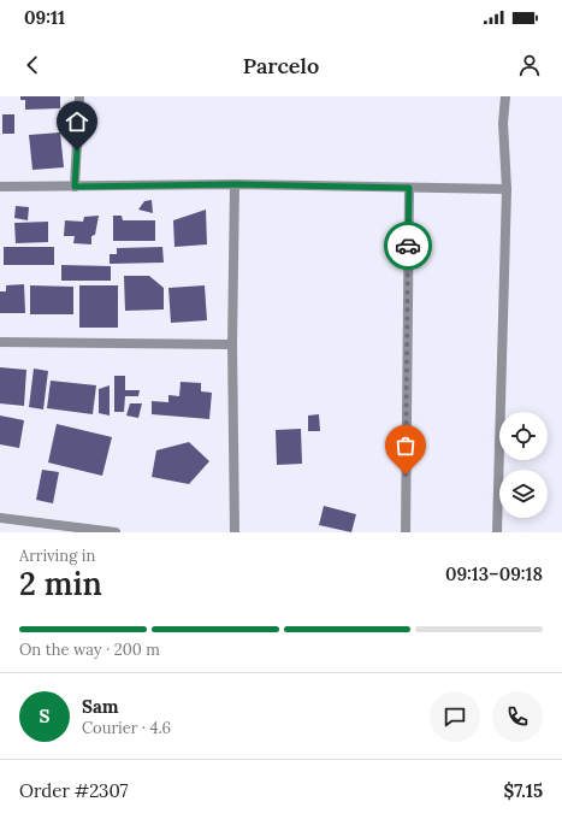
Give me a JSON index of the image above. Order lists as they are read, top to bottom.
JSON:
{
  "page": {
    "status": "09:11",
    "header": "Parcelo",
    "heading": ["2 min", "Arriving in", "09:13–09:18"],
    "panel": [
      "Sam",
      "Courier · 4.6",
      "Order #2307",
      "$7.15"
    ],
    "bar": "On the way · 200 m",
    "round": "S"
  }
}
